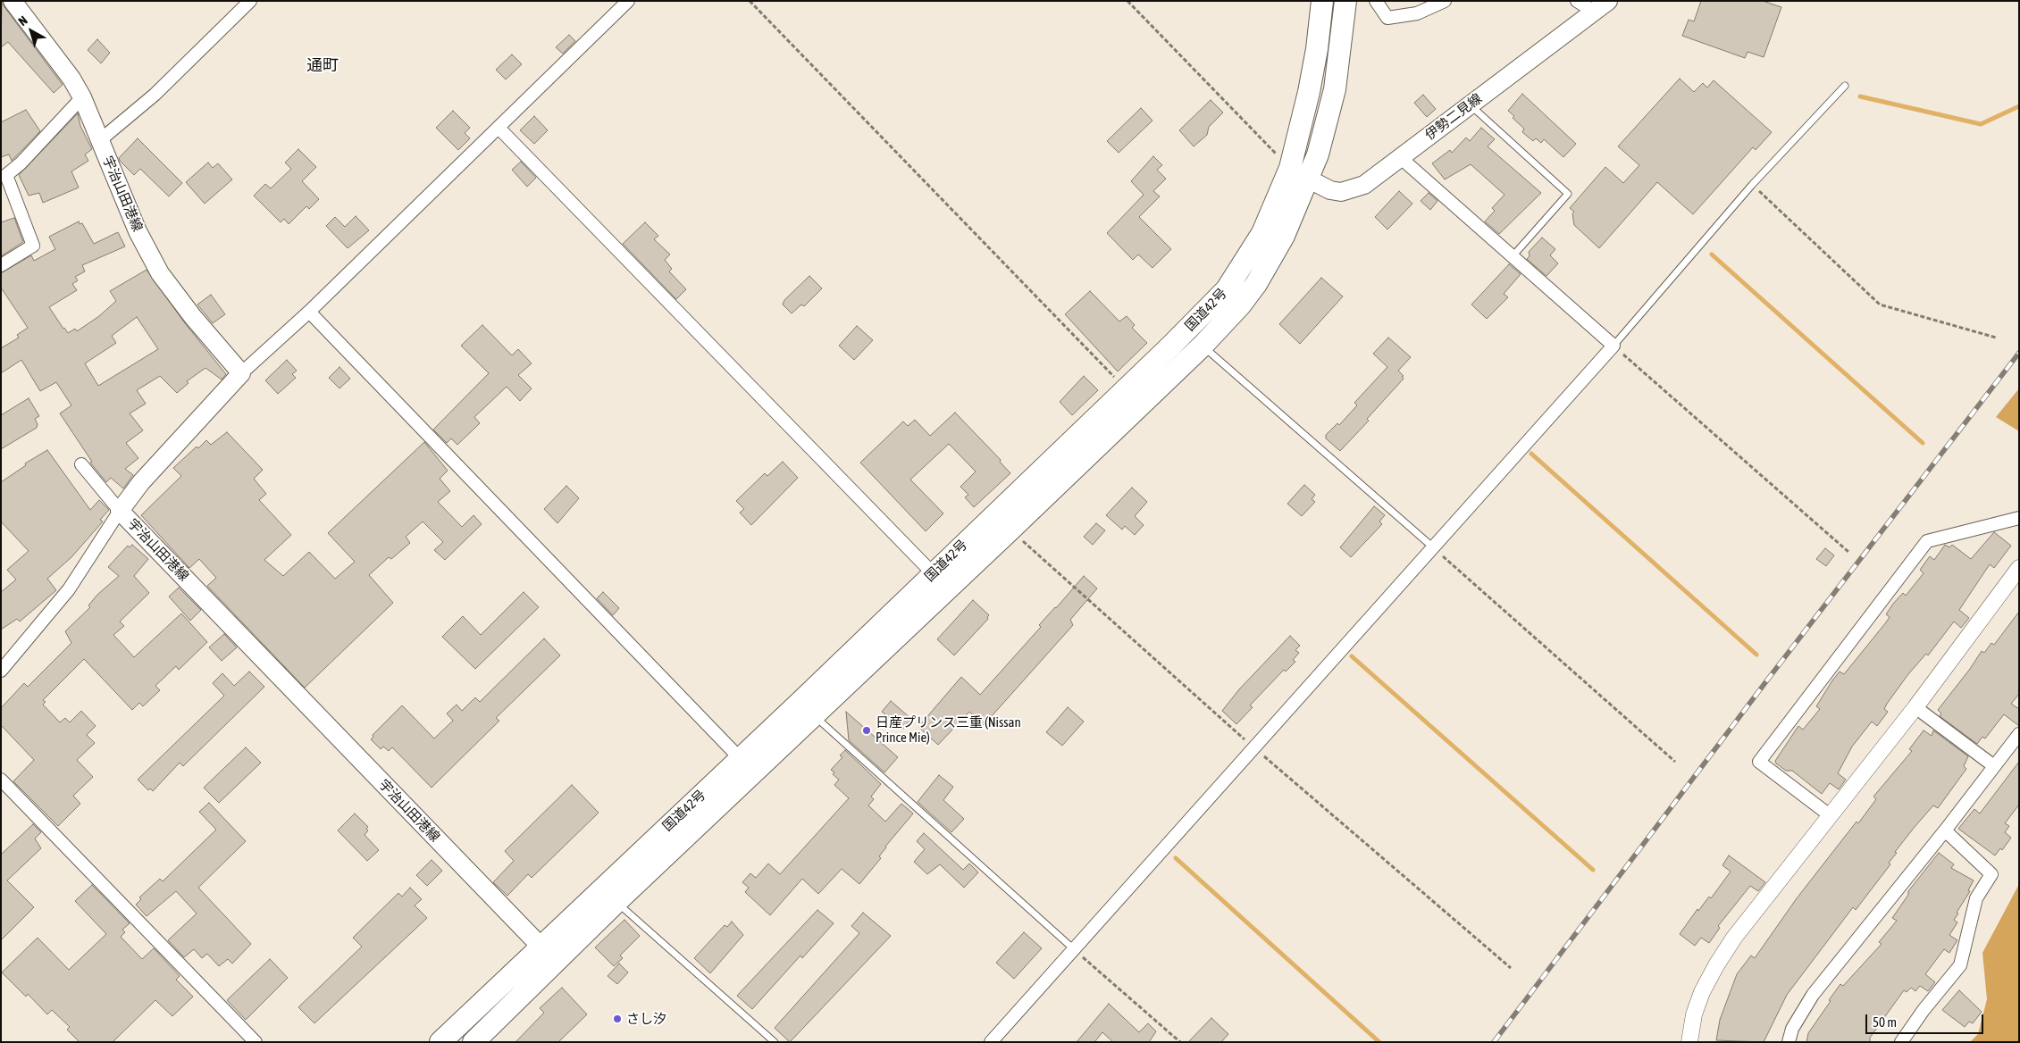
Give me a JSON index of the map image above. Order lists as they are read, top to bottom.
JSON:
{
  "streets": {
    "highway": ["国道42号"],
    "main road": ["伊勢二見線", "宇治山田港線"]
  },
  "crossings": [
    ["伊勢二見線", "国道42号"],
    ["宇治山田港線", "国道42号"]
  ],
  "districts": ["通町"],
  "places": ["日産プリンス三重 (Nissan Prince Mie)", "さし汐"],
  "scale_bar": "50 m",
  "north": "top left"
}
